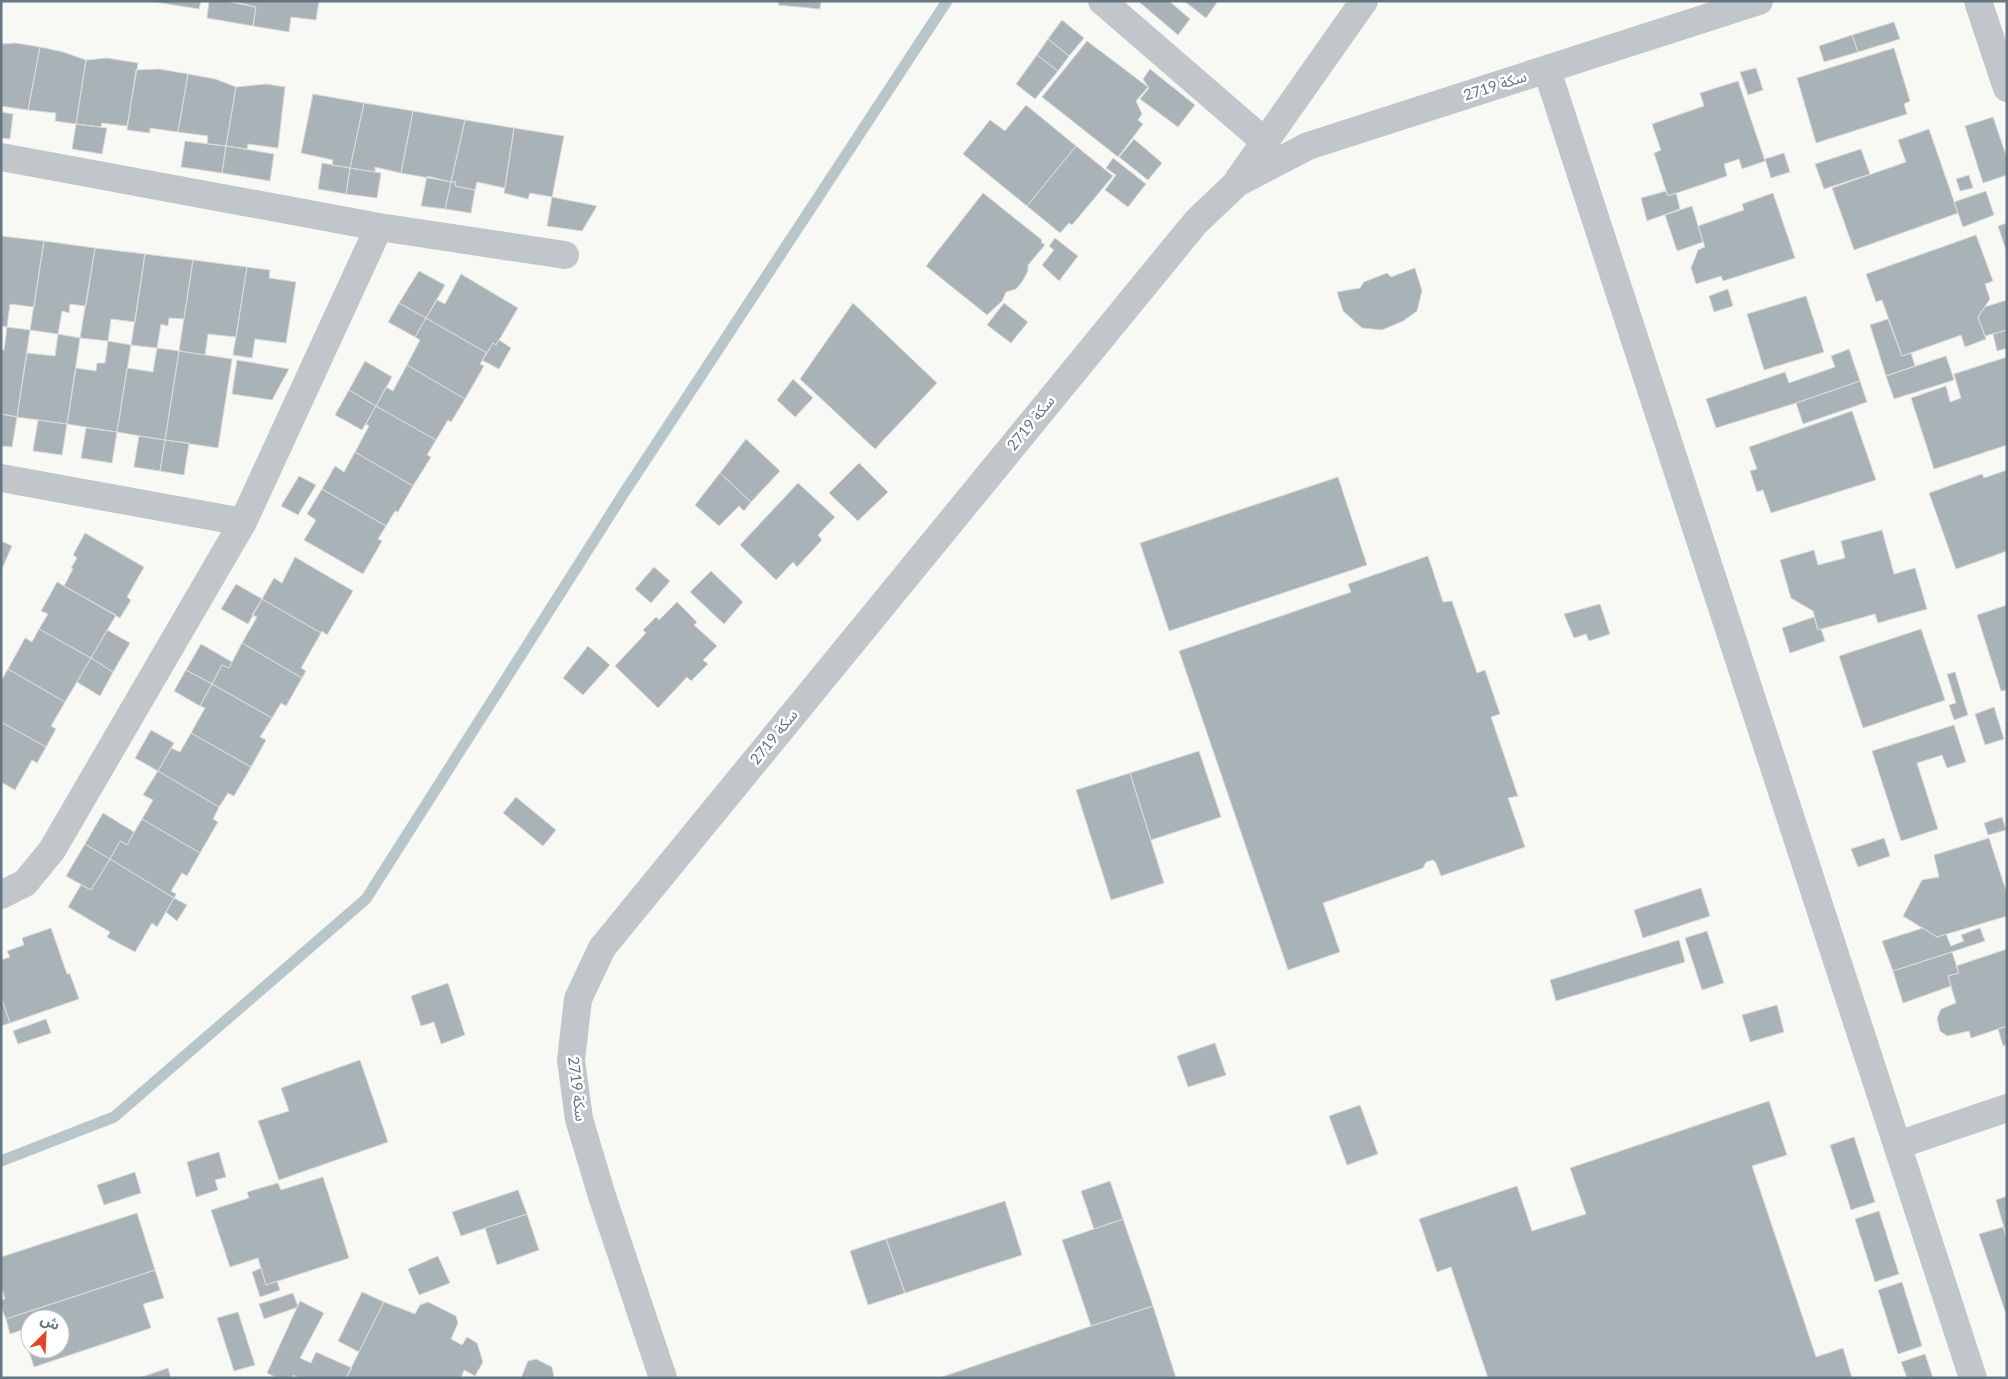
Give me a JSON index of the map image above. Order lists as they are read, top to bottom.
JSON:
{
  "streets": {
    "street": ["سكة 2719"]
  },
  "north": "top right"
}
